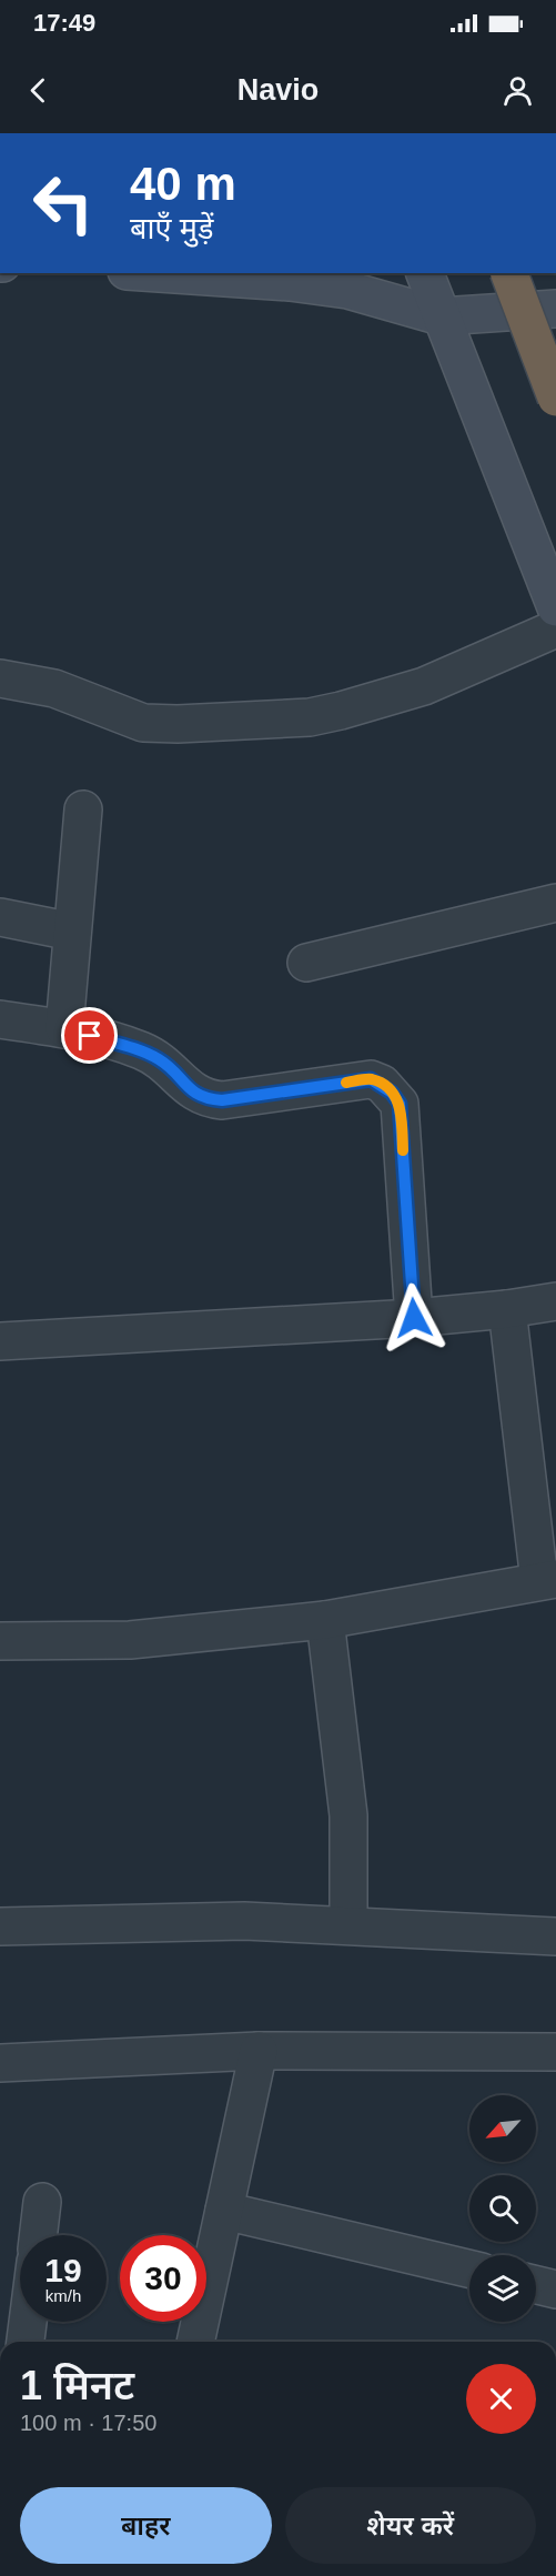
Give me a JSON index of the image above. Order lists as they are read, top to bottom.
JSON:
{
  "north": "bottom left",
  "page": {
    "status": "17:49",
    "header": "Navio",
    "turn": ["40 m", "बाएँ मुड़ें"],
    "speed": "19 km/h",
    "limit": "30",
    "heading": ["1 मिनट", "100 m · 17:50"],
    "buttons": ["बाहर", "शेयर करें"]
  }
}
